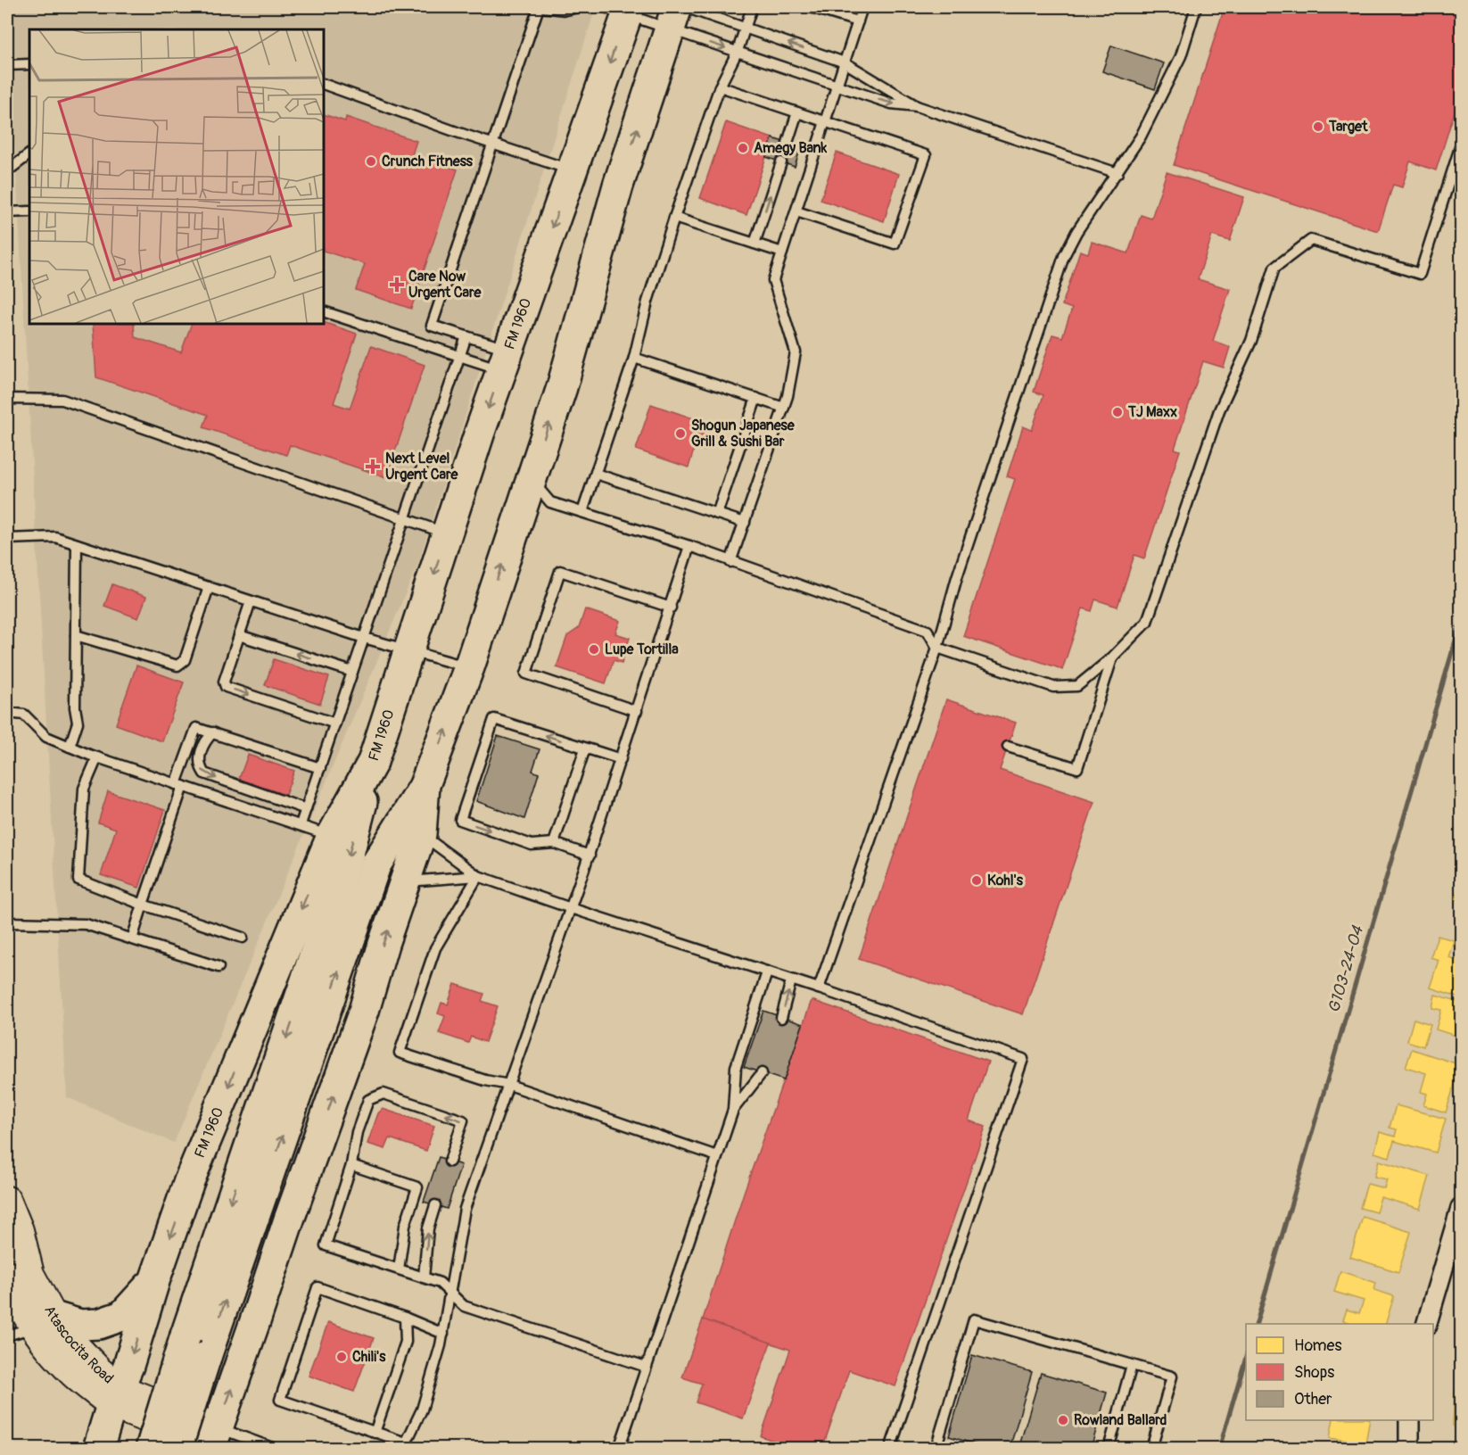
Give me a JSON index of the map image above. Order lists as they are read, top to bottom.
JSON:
{
  "streets": {
    "main road": ["FM 1960", "Atascocita Road"]
  },
  "crossings": [
    ["FM 1960", "Atascocita Road"]
  ],
  "water": ["G103-24-04"],
  "places": {
    "other": [
      "Target",
      "Amegy Bank",
      "Crunch Fitness",
      "TJ Maxx",
      "Shogun Japanese Grill & Sushi Bar",
      "Lupe Tortilla",
      "Kohl's",
      "Chili's",
      "Rowland Ballard"
    ],
    "health": ["Care Now Urgent Care", "Next Level Urgent Care"]
  },
  "legend": ["Homes", "Shops", "Other"]
}
